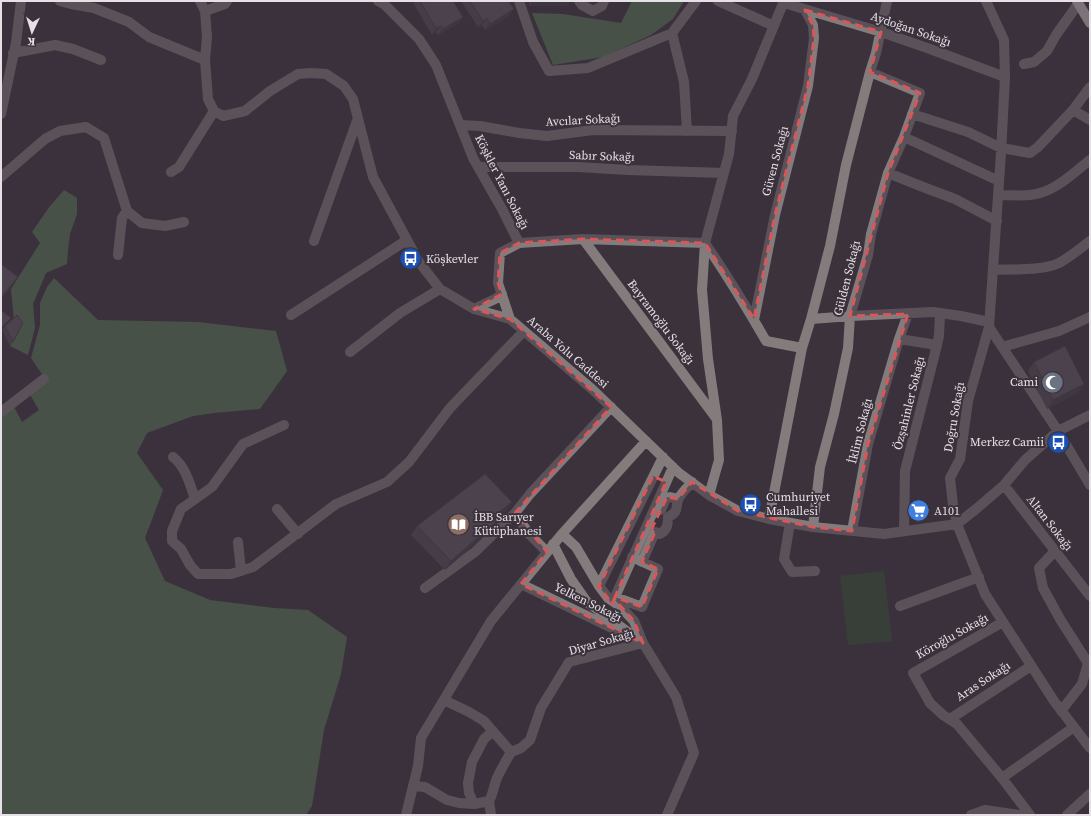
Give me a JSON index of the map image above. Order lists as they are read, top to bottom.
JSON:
{
  "streets": {
    "street": [
      "Aydoğan Sokağı",
      "Avcılar Sokağı",
      "Sabır Sokağı",
      "Güven Sokağı",
      "Köşkler Yanı Sokağı",
      "Gülden Sokağı",
      "Bayramoğlu Sokağı",
      "Araba Yolu Caddesi",
      "Özşahinler Sokağı",
      "Doğru Sokağı",
      "İklim Sokağı",
      "Altan Sokağı",
      "Yelken Sokağı",
      "Köroğlu Sokağı",
      "Diyar Sokağı",
      "Aras Sokağı"
    ]
  },
  "crossings": [
    ["Aydoğan Sokağı", "Güven Sokağı"],
    ["Aydoğan Sokağı", "Doğru Sokağı"],
    ["Avcılar Sokağı", "Köşkler Yanı Sokağı"],
    ["Sabır Sokağı", "Köşkler Yanı Sokağı"],
    ["Gülden Sokağı", "Araba Yolu Caddesi"],
    ["Araba Yolu Caddesi", "Özşahinler Sokağı"],
    ["Araba Yolu Caddesi", "Doğru Sokağı"],
    ["Araba Yolu Caddesi", "İklim Sokağı"],
    ["Özşahinler Sokağı", "İklim Sokağı"],
    ["Doğru Sokağı", "Köroğlu Sokağı"],
    ["Doğru Sokağı", "Aras Sokağı"],
    ["Yelken Sokağı", "Diyar Sokağı"],
    ["Köroğlu Sokağı", "Aras Sokağı"]
  ],
  "places": {
    "bus stop": ["Köşkevler", "Merkez Camii", "Cumhuriyet Mahallesi"],
    "mosque": ["Cami"],
    "supermarket": ["A101"],
    "library": ["İBB Sarıyer Kütüphanesi"]
  },
  "north": "bottom"
}
